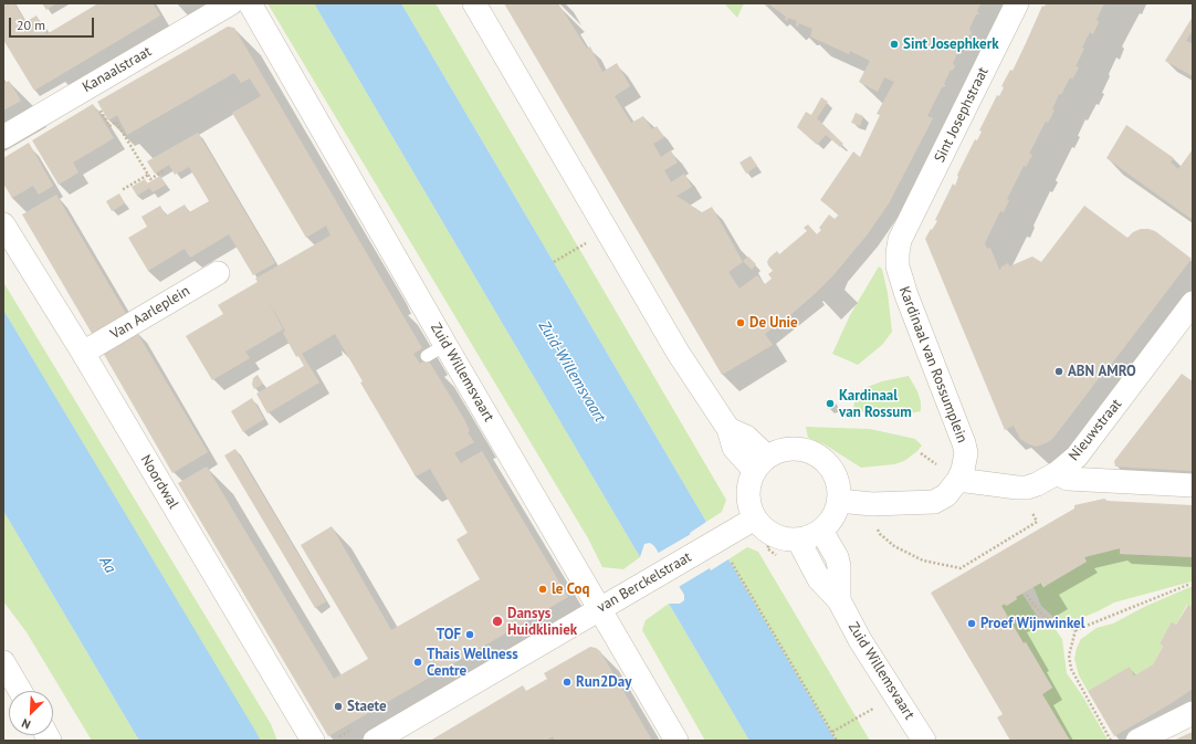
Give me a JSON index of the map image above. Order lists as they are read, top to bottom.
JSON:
{
  "streets": {
    "street": [
      "Kanaalstraat",
      "Sint Josephstraat",
      "Van Aarleplein",
      "Kardinaal van Rossumplein",
      "Zuid Willemsvaart",
      "Nieuwstraat",
      "Noordwal",
      "van Berckelstraat"
    ]
  },
  "crossings": [
    ["Sint Josephstraat", "Kardinaal van Rossumplein"],
    ["Van Aarleplein", "Noordwal"],
    ["Kardinaal van Rossumplein", "Zuid Willemsvaart"],
    ["Kardinaal van Rossumplein", "Nieuwstraat"],
    ["Kardinaal van Rossumplein", "van Berckelstraat"],
    ["Zuid Willemsvaart", "van Berckelstraat"]
  ],
  "water": ["Zuid-Willemsvaart", "Aa"],
  "places": [
    "Sint Josephkerk",
    "De Unie",
    "ABN AMRO",
    "Kardinaal van Rossum",
    "le Coq",
    "Dansys Huidkliniek",
    "Proef Wijnwinkel",
    "TOF",
    "Thais Wellness Centre",
    "Run2Day",
    "Staete"
  ],
  "scale_bar": "20 m",
  "north": "bottom left"
}
